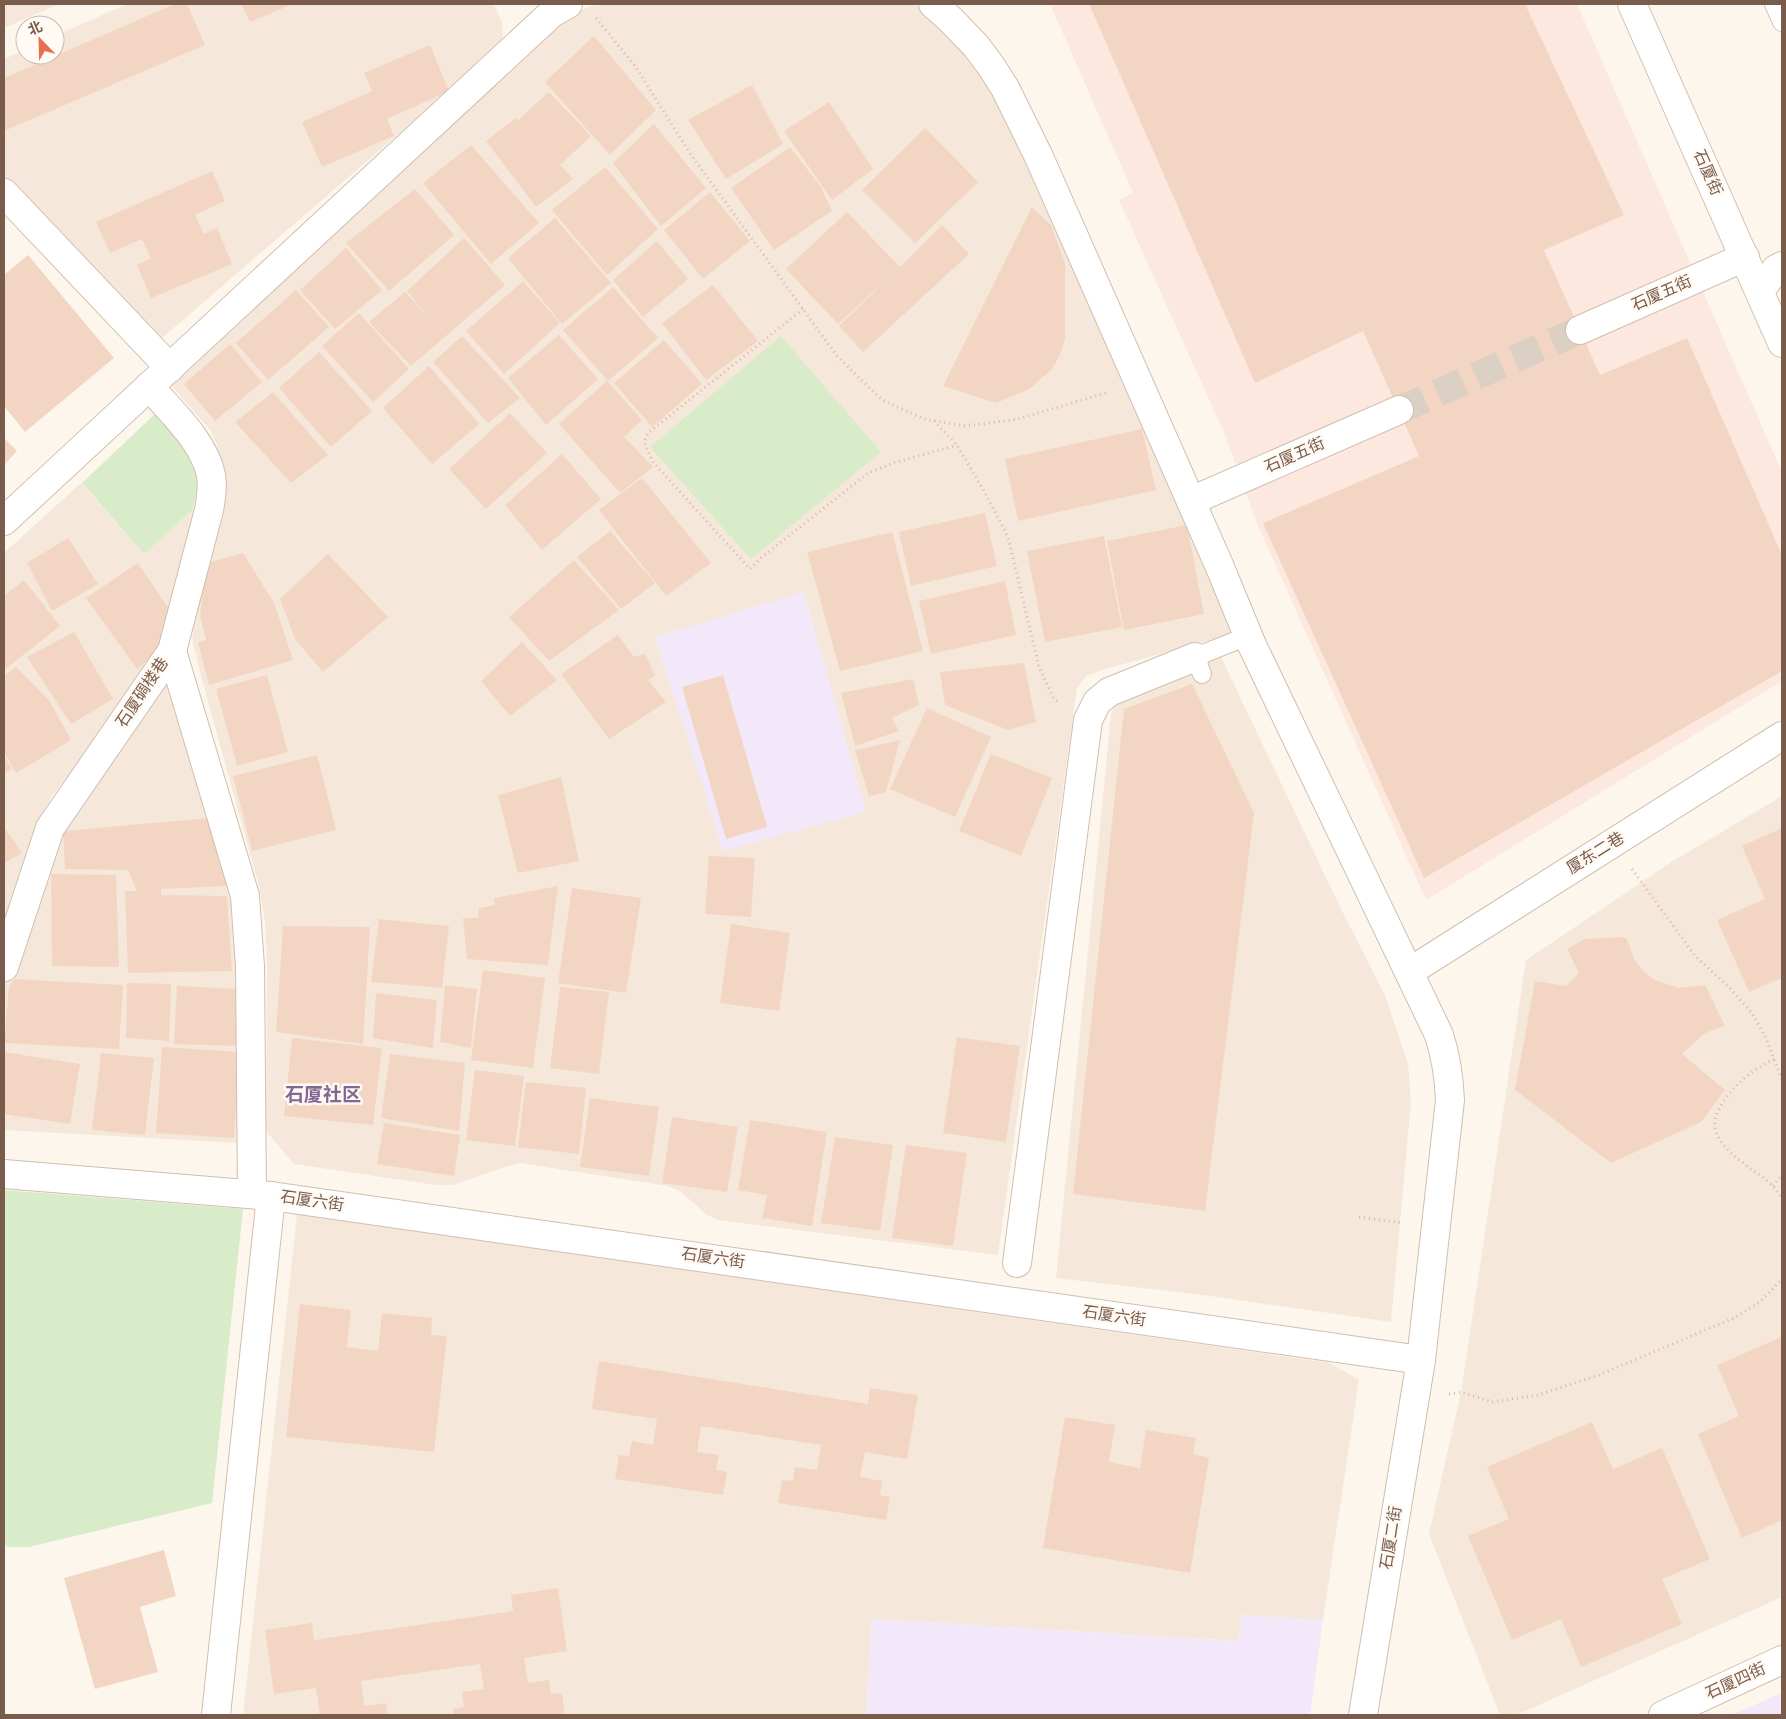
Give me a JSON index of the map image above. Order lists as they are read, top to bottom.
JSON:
{
  "streets": {
    "street": [
      "石厦街",
      "石厦五街",
      "石厦碉楼巷",
      "厦东二巷",
      "石厦六街",
      "石厦二街",
      "石厦四街"
    ]
  },
  "crossings": [
    ["石厦街", "石厦五街"],
    ["石厦五街", "石厦二街"],
    ["厦东二巷", "石厦二街"],
    ["石厦六街", "石厦二街"]
  ],
  "districts": ["石厦社区"],
  "north": "top left"
}
